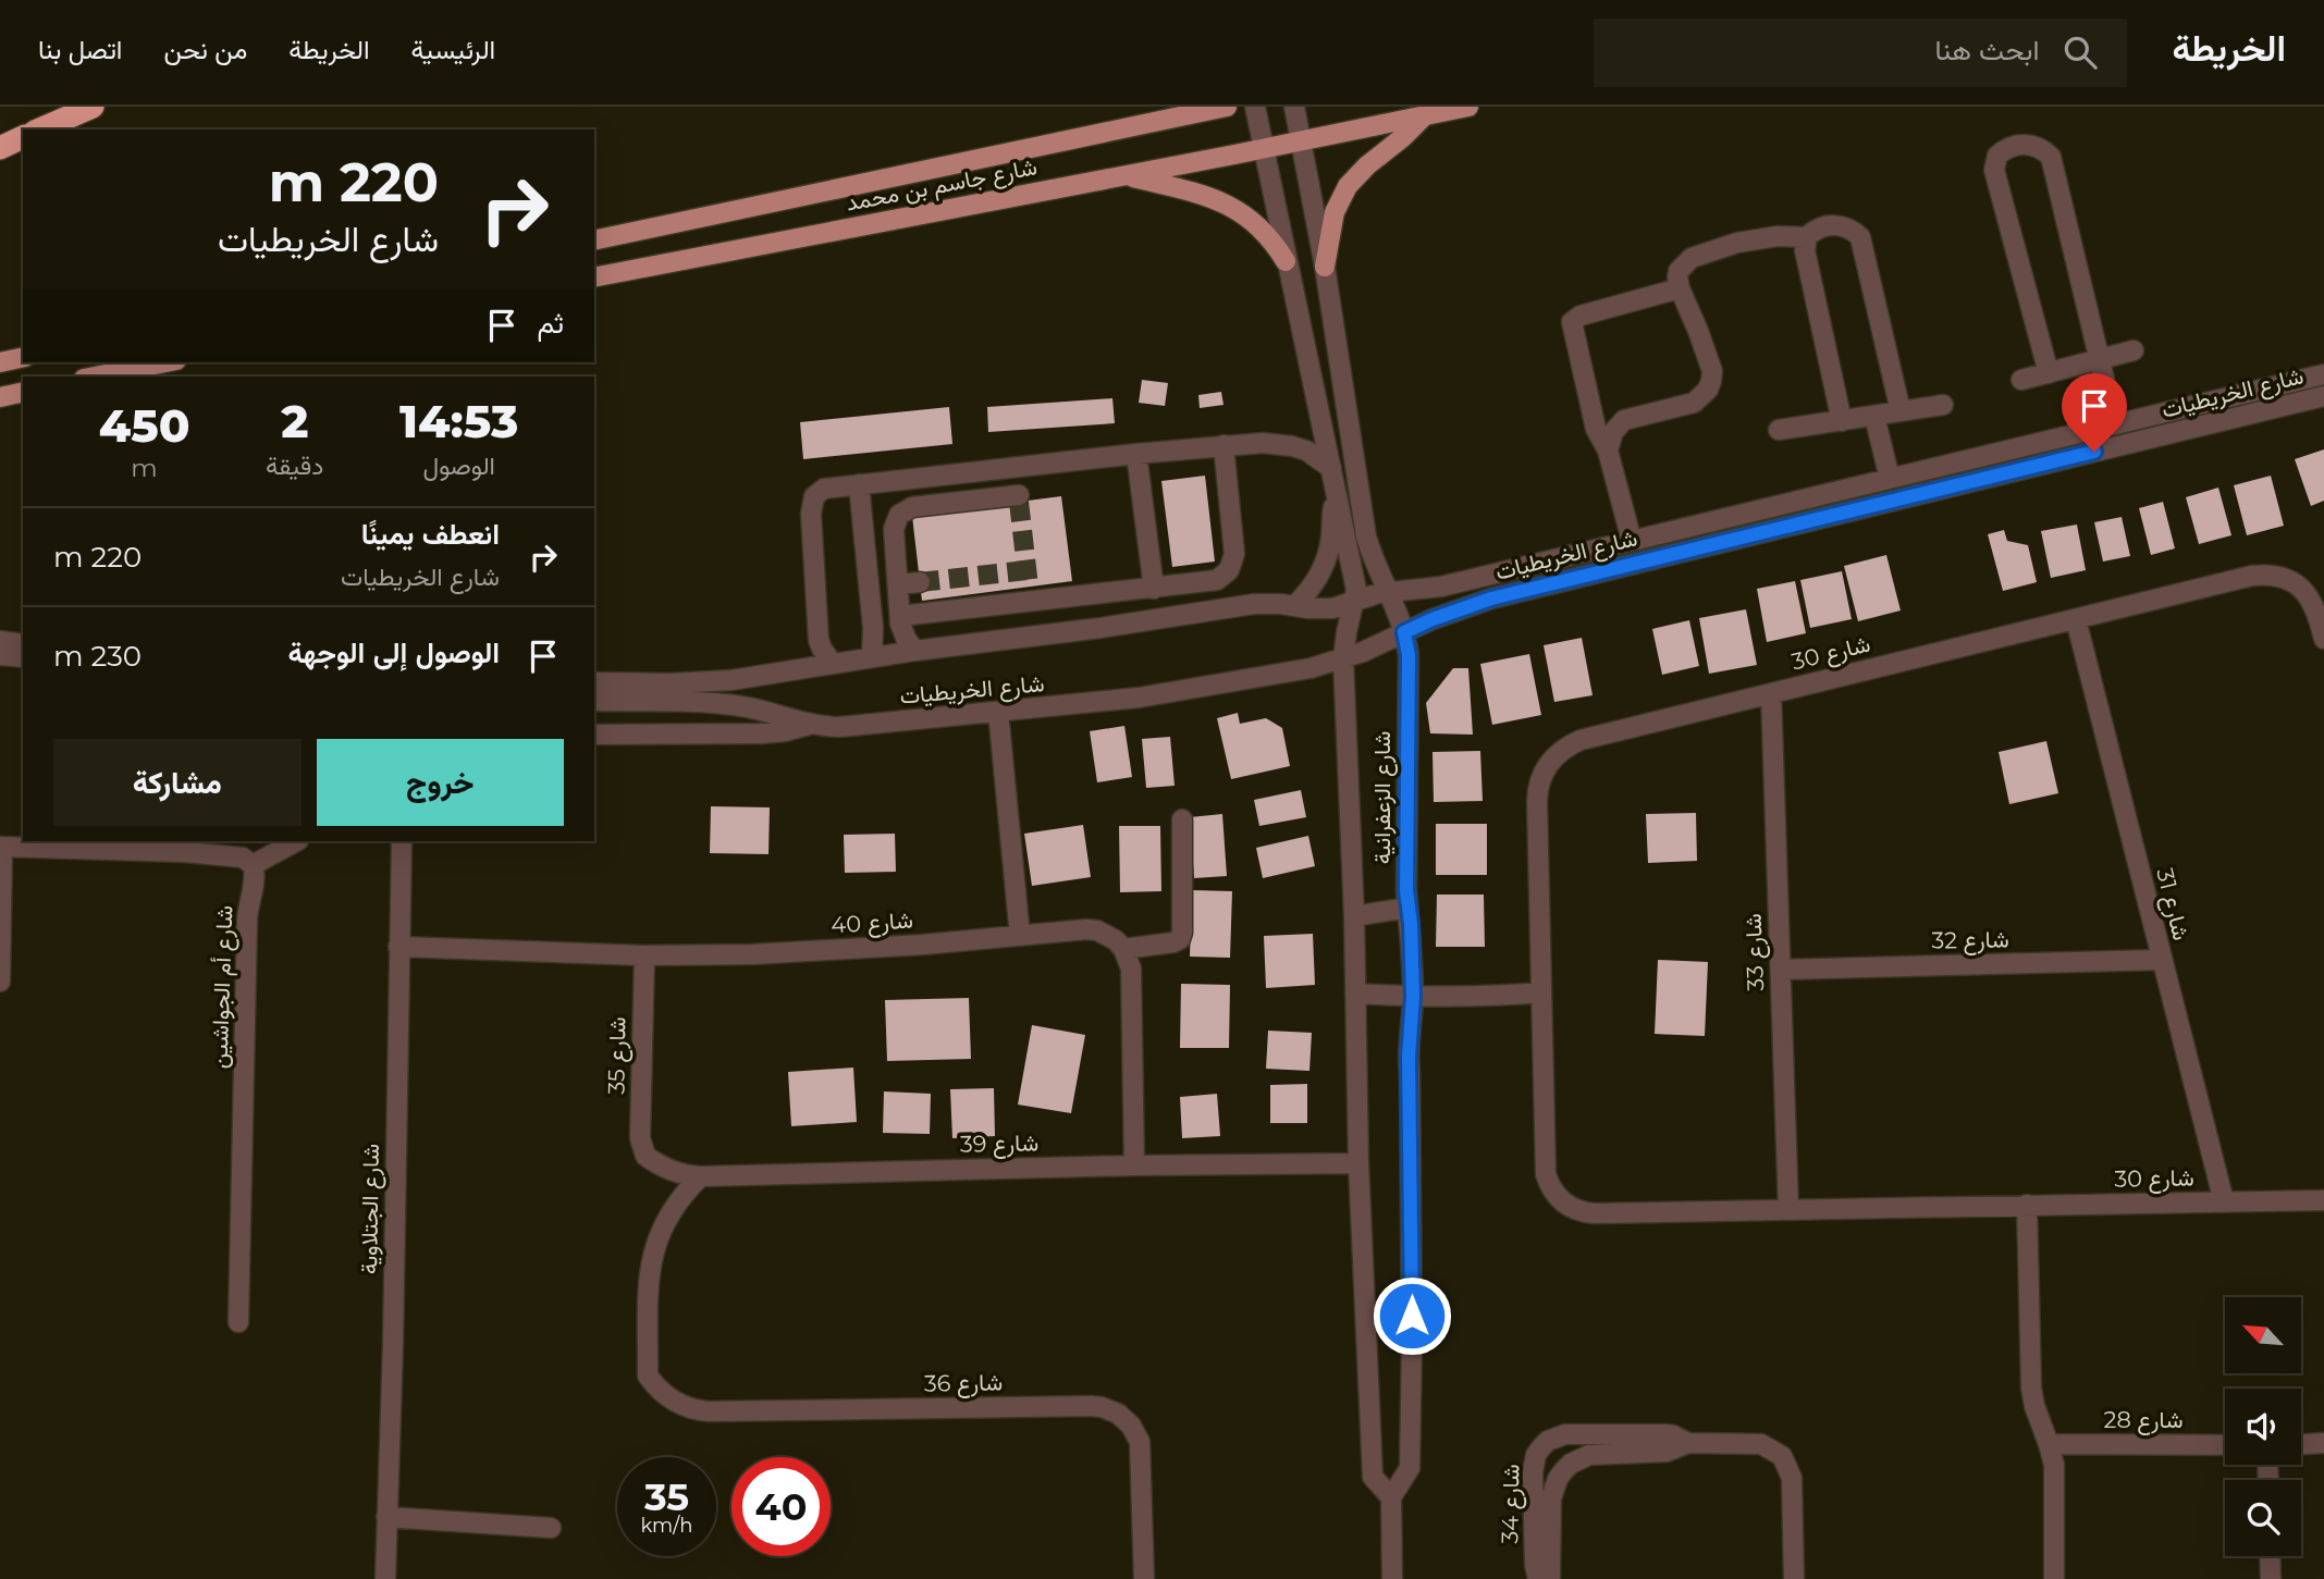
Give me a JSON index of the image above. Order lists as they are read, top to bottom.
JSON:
{
  "streets": {
    "main road": ["شارع جاسم بن محمد"],
    "street": [
      "شارع الخريطيات",
      "شارع 30",
      "شارع الزعفرانية",
      "شارع 31",
      "شارع 40",
      "شارع 32",
      "شارع 33",
      "شارع أم الجواشين",
      "شارع 35",
      "شارع 39",
      "شارع الجتلاوية",
      "شارع 36",
      "شارع 28",
      "شارع 34"
    ]
  },
  "crossings": [
    ["شارع جاسم بن محمد", "شارع الزعفرانية"],
    ["شارع الخريطيات", "شارع الزعفرانية"],
    ["شارع 30", "شارع 31"],
    ["شارع 30", "شارع 33"],
    ["شارع الزعفرانية", "شارع 39"],
    ["شارع 31", "شارع 32"],
    ["شارع 40", "شارع 35"],
    ["شارع 40", "شارع الجتلاوية"],
    ["شارع 32", "شارع 33"],
    ["شارع 35", "شارع 39"],
    ["شارع 39", "شارع 36"]
  ],
  "north": "top left",
  "page": {
    "header": "الخريطة",
    "search": "ابحث هنا",
    "nav": [
      "الرئيسية",
      "الخريطة",
      "من نحن",
      "اتصل بنا"
    ],
    "turn": ["220 m", "شارع الخريطيات"],
    "then": "ثم",
    "eta": [
      "14:53",
      "الوصول",
      "2",
      "دقيقة",
      "450",
      "m"
    ],
    "list": [
      {
        "name": "انعطف يمينًا",
        "note": "شارع الخريطيات",
        "value": "220 m"
      },
      {
        "name": "الوصول إلى الوجهة",
        "value": "230 m"
      }
    ],
    "buttons": ["خروج", "مشاركة"],
    "speed": "35 km/h",
    "limit": "40"
  }
}
